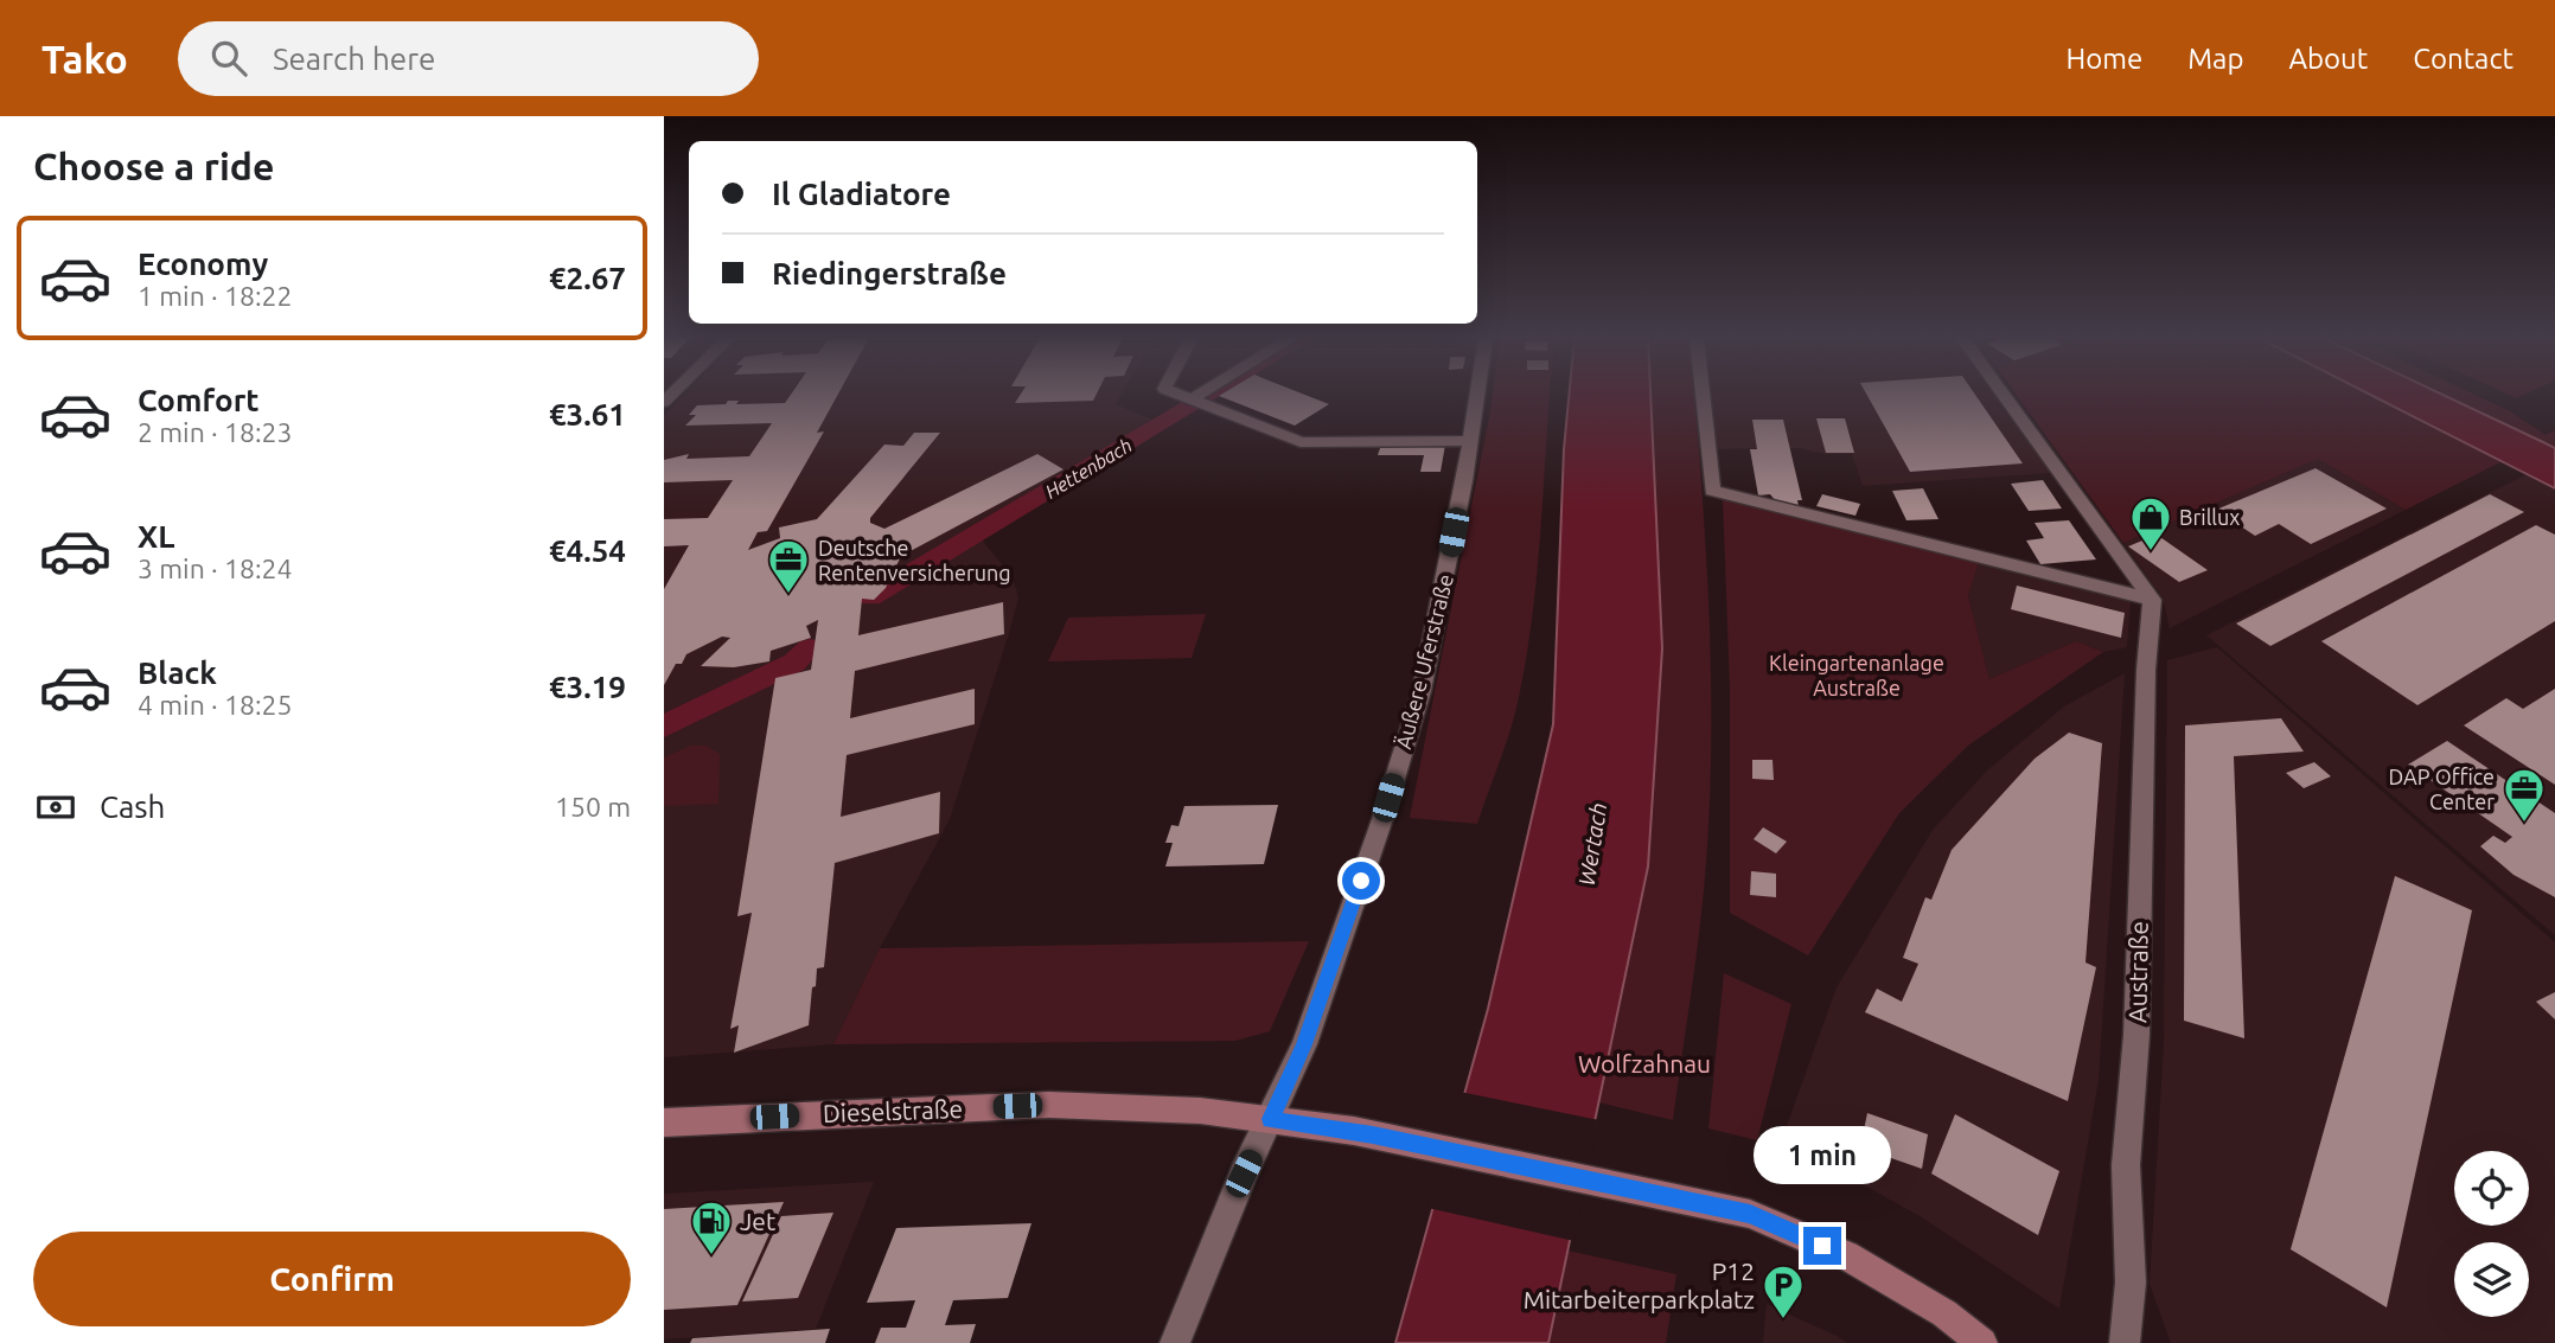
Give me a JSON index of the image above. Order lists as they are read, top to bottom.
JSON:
{
  "streets": {
    "main road": ["Dieselstraße"],
    "street": ["Äußere Uferstraße", "Austraße"]
  },
  "crossings": [
    ["Äußere Uferstraße", "Dieselstraße"]
  ],
  "water": ["Hettenbach", "Wertach"],
  "parks": ["Kleingartenanlage Austraße", "Wolfzahnau"],
  "places": {
    "shop": ["Brillux"],
    "office": ["Deutsche Rentenversicherung", "DAP Office Center"],
    "fuel station": ["Jet"],
    "parking": ["P12 Mitarbeiterparkplatz"]
  },
  "page": {
    "header": "Tako",
    "search": "Search here",
    "nav": [
      "Home",
      "Map",
      "About",
      "Contact"
    ],
    "heading": "Choose a ride",
    "banner": ["Il Gladiatore", "Riedingerstraße"],
    "list": [
      {
        "name": "Economy",
        "note": "1 min · 18:22",
        "value": "€2.67"
      },
      {
        "name": "Comfort",
        "note": "2 min · 18:23",
        "value": "€3.61"
      },
      {
        "name": "XL",
        "note": "3 min · 18:24",
        "value": "€4.54"
      },
      {
        "name": "Black",
        "note": "4 min · 18:25",
        "value": "€3.19"
      }
    ],
    "pay": ["Cash", "150 m"],
    "bubble": "1 min",
    "buttons": "Confirm"
  }
}
